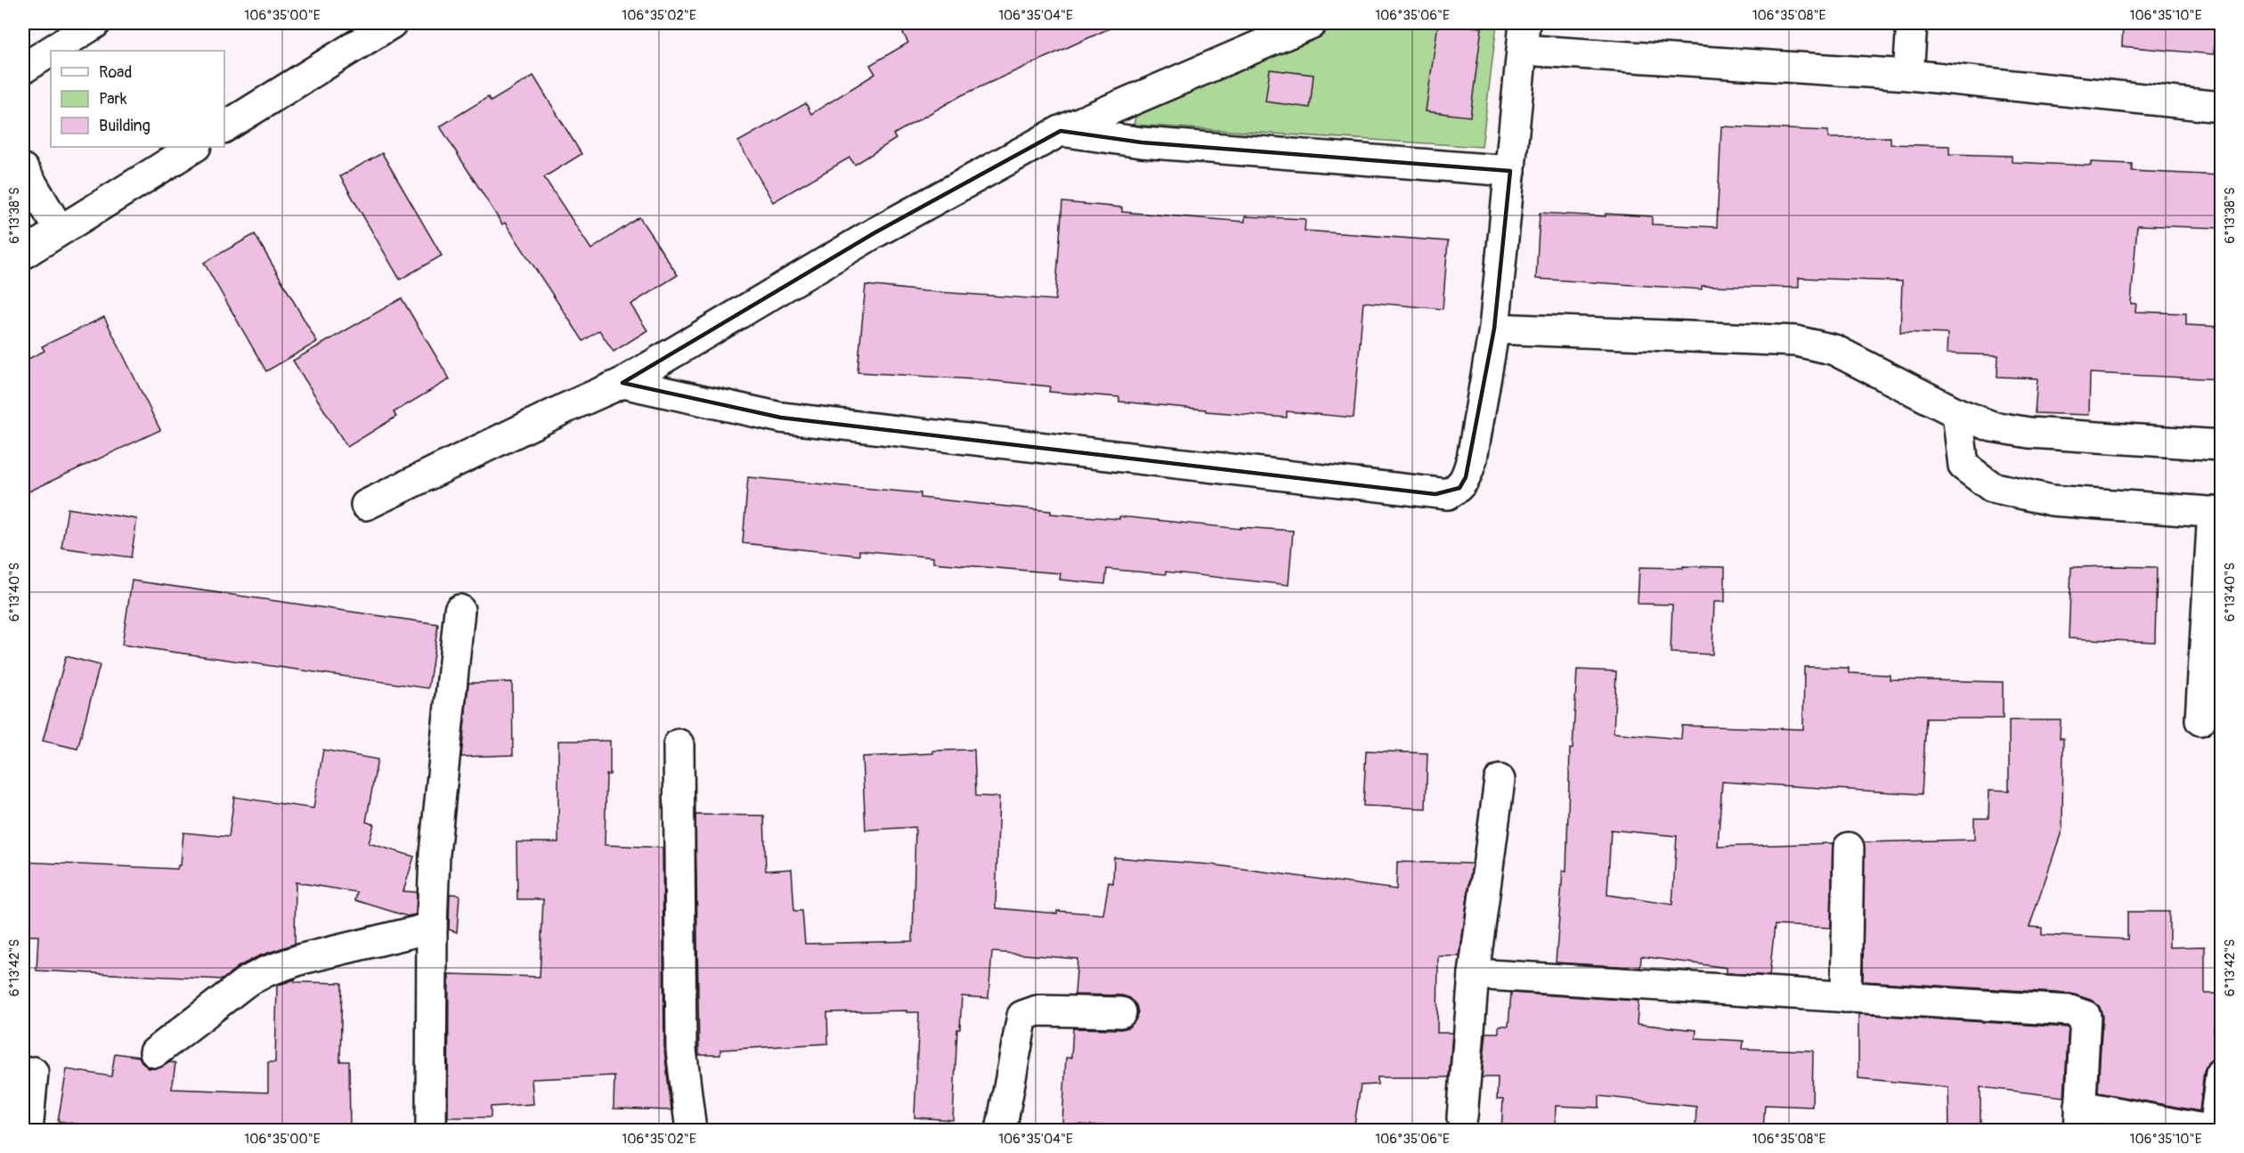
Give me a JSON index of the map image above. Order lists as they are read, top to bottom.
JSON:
{
  "legend": ["Road", "Park", "Building"],
  "coordinates": [
    "106°35'00\"E",
    "106°35'02\"E",
    "106°35'04\"E",
    "106°35'06\"E",
    "106°35'08\"E",
    "106°35'10\"E",
    "6°13'38\"S",
    "6°13'40\"S",
    "6°13'42\"S"
  ]
}
